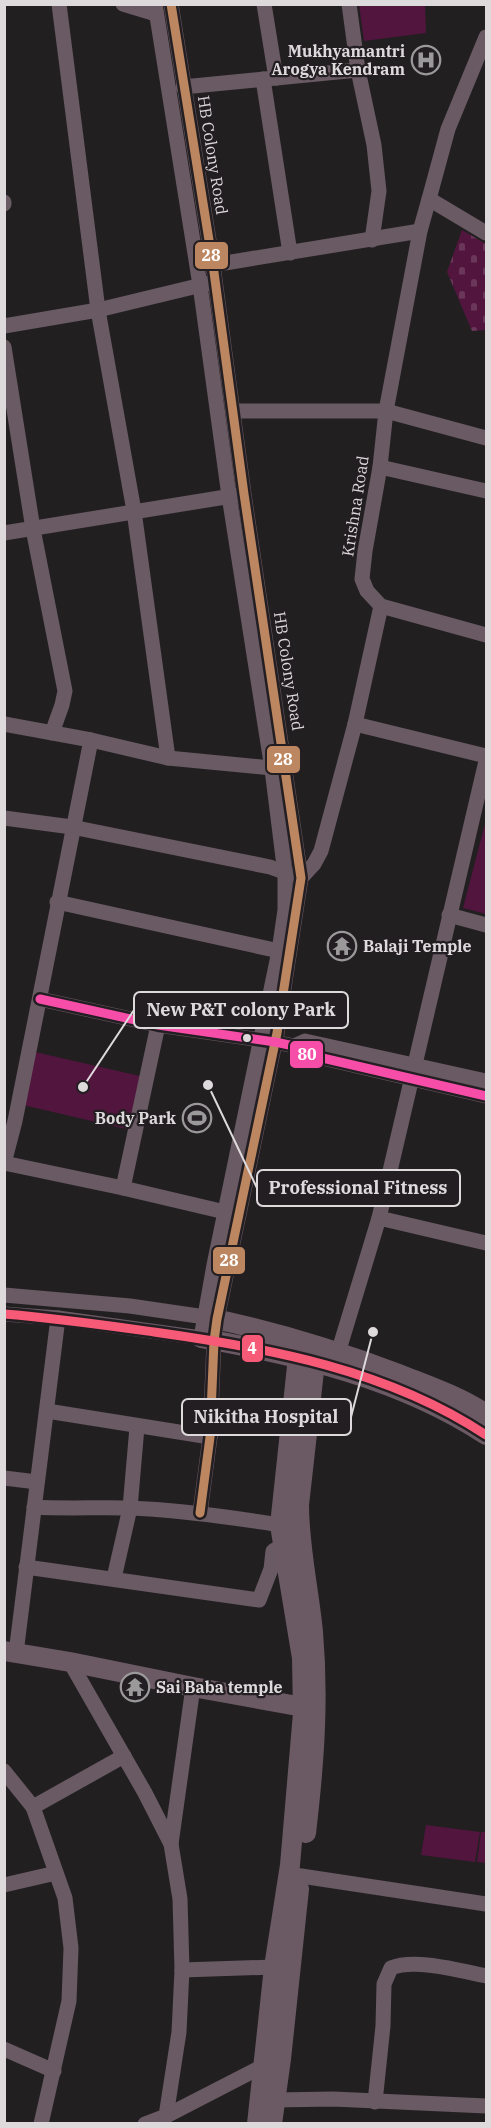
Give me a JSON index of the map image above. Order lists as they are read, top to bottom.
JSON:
{
  "streets": {
    "street": ["HB Colony Road", "Krishna Road"]
  },
  "places": {
    "hospital": ["Mukhyamantri Arogya Kendram"],
    "temple": ["Balaji Temple", "Sai Baba temple"],
    "other": ["Professional Fitness", "New P&T colony Park", "Nikitha Hospital"],
    "sports": ["Body Park"]
  },
  "lines": ["transit line 28", "transit line 80", "transit line 4"]
}
